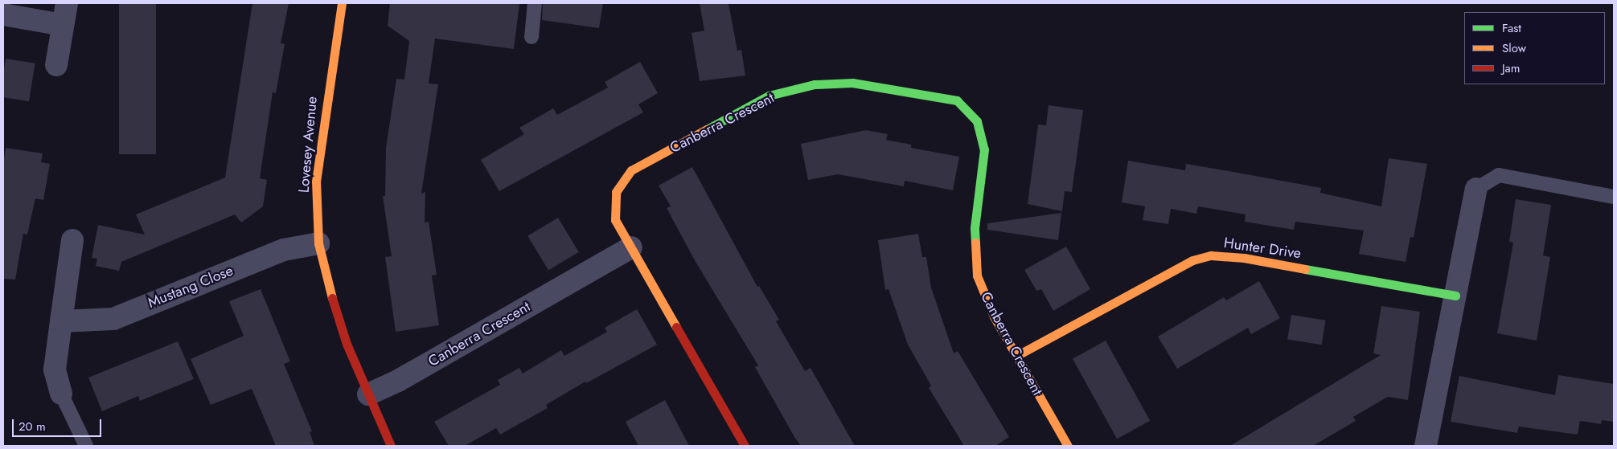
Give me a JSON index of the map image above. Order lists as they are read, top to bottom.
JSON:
{
  "streets": {
    "street": [
      "Canberra Crescent",
      "Lovesey Avenue",
      "Hunter Drive",
      "Mustang Close"
    ]
  },
  "crossings": [
    ["Canberra Crescent", "Lovesey Avenue"],
    ["Canberra Crescent", "Hunter Drive"],
    ["Lovesey Avenue", "Mustang Close"]
  ],
  "legend": ["Fast", "Slow", "Jam"],
  "scale_bar": "20 m"
}
